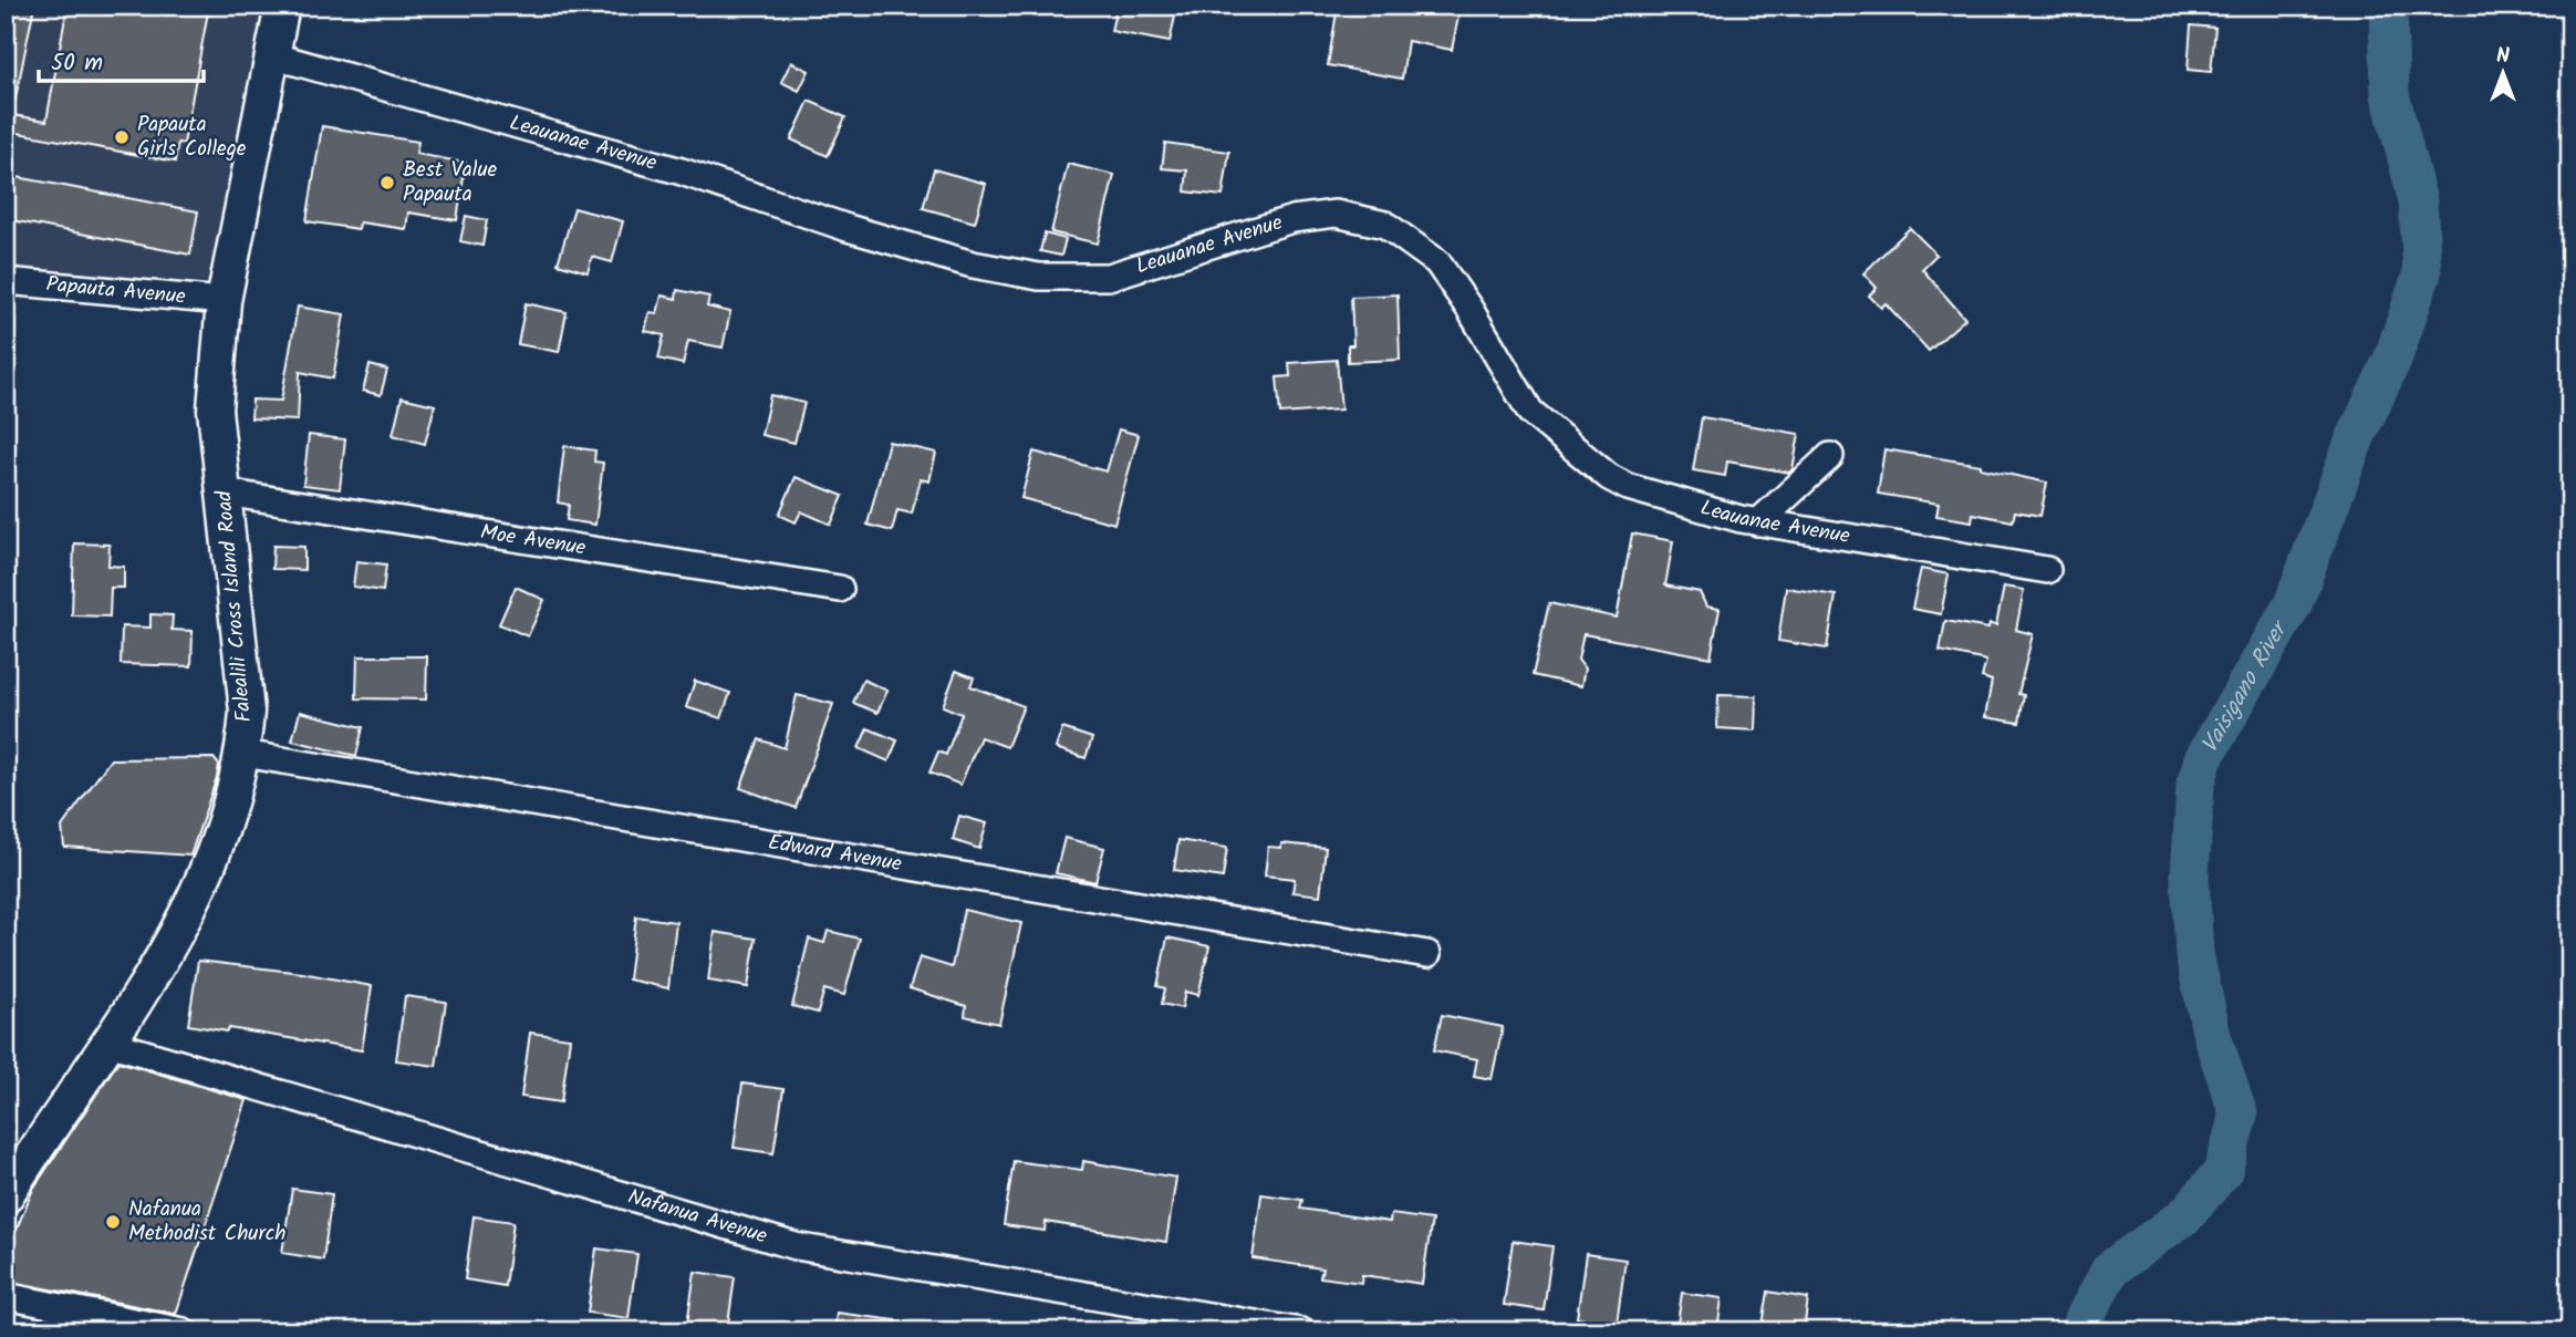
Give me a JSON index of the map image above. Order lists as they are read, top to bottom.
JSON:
{
  "streets": {
    "main road": ["Falealili Cross Island Road"],
    "street": [
      "Leauanae Avenue",
      "Papauta Avenue",
      "Moe Avenue",
      "Edward Avenue",
      "Nafanua Avenue"
    ]
  },
  "crossings": [
    ["Leauanae Avenue", "Falealili Cross Island Road"],
    ["Papauta Avenue", "Falealili Cross Island Road"],
    ["Moe Avenue", "Falealili Cross Island Road"],
    ["Falealili Cross Island Road", "Edward Avenue"],
    ["Falealili Cross Island Road", "Nafanua Avenue"]
  ],
  "water": ["Vaisigano River"],
  "places": ["Papauta Girls College", "Best Value Papauta", "Nafanua Methodist Church"],
  "scale_bar": "50 m",
  "north": "top"
}
